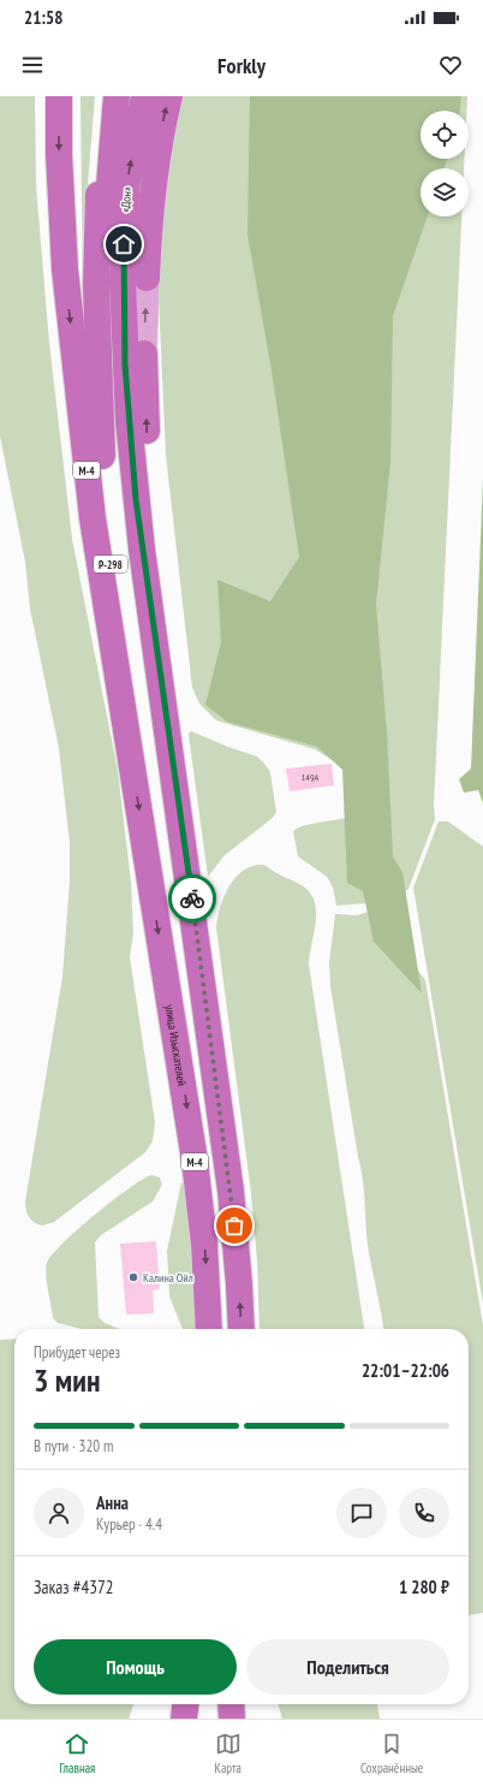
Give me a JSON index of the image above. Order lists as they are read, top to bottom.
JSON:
{
  "streets": {
    "highway": [
      "«Дон»",
      "М-4",
      "Р-298",
      "улица Изыскателей"
    ]
  },
  "crossings": [
    ["«Дон»", "Р-298"],
    ["М-4", "Р-298"],
    ["М-4", "улица Изыскателей"],
    ["Р-298", "улица Изыскателей"]
  ],
  "places": ["Калина Ойл"],
  "house_numbers": ["149А"],
  "page": {
    "status": "21:58",
    "header": "Forkly",
    "heading": ["3 мин", "Прибудет через", "22:01–22:06"],
    "panel": [
      "Анна",
      "Курьер · 4.4",
      "Заказ #4372",
      "1 280 ₽"
    ],
    "bar": "В пути · 320 m",
    "buttons": ["Помощь", "Поделиться"],
    "tabs": ["Главная", "Карта", "Сохранённые"]
  }
}
